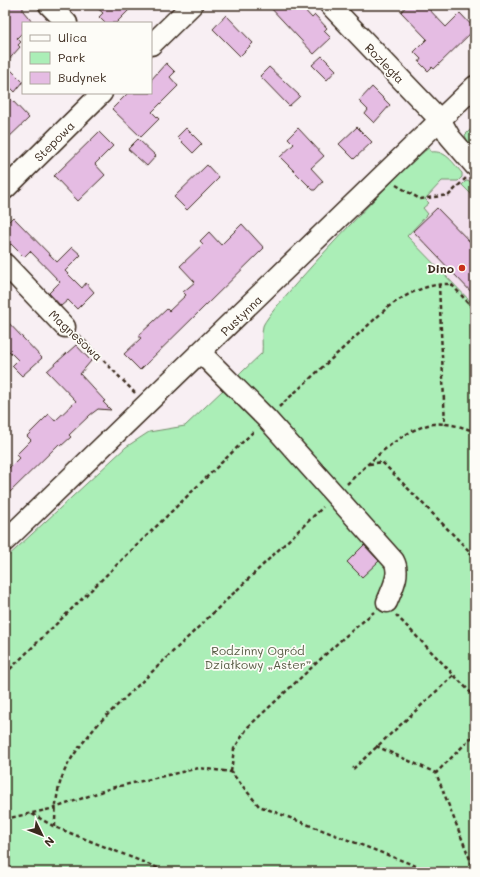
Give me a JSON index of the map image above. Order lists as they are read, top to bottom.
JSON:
{
  "streets": {
    "street": [
      "Rozległa",
      "Stepowa",
      "Pustynna",
      "Magnesowa"
    ]
  },
  "crossings": [
    ["Rozległa", "Pustynna"],
    ["Pustynna", "Magnesowa"]
  ],
  "parks": ["Rodzinny Ogród Działkowy „Aster”"],
  "places": ["Dino"],
  "legend": ["Ulica", "Park", "Budynek"],
  "north": "bottom right"
}
